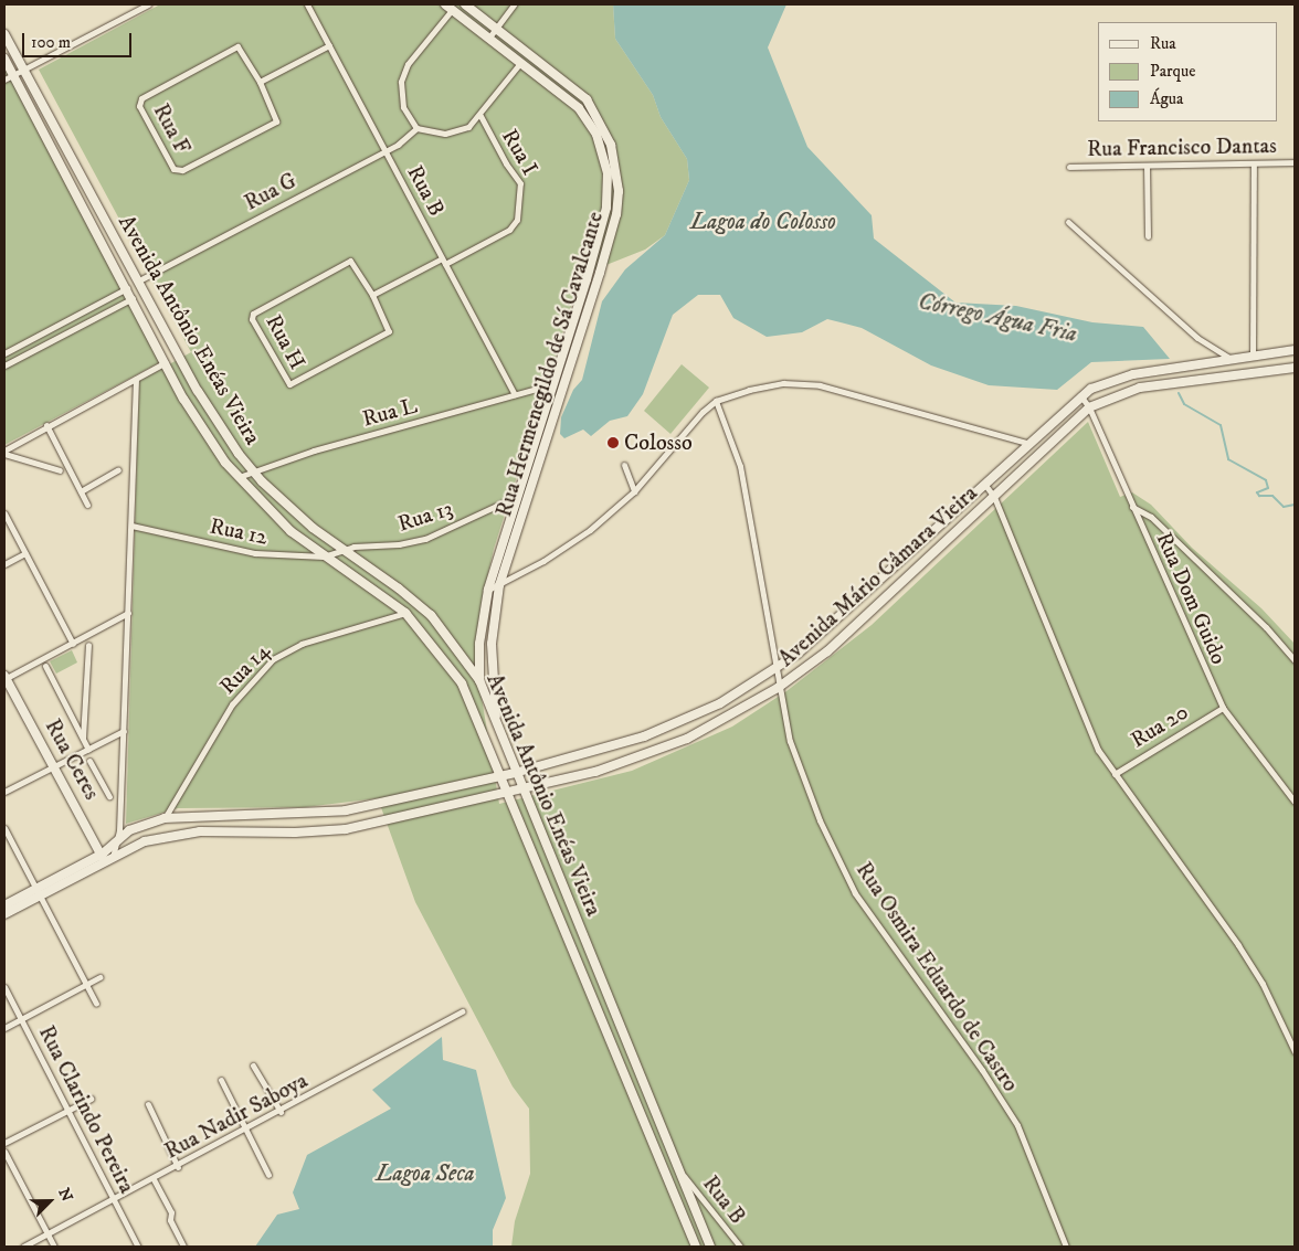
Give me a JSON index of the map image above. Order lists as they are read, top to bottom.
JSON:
{
  "streets": {
    "street": [
      "Rua F",
      "Rua Francisco Dantas",
      "Rua I",
      "Rua B",
      "Rua G",
      "Avenida Antônio Enéas Vieira",
      "Rua H",
      "Rua Hermenegildo de Sá Cavalcante",
      "Rua L",
      "Rua 13",
      "Rua 12",
      "Avenida Mário Câmara Vieira",
      "Rua Dom Guido",
      "Rua 14",
      "Rua 20",
      "Rua Ceres",
      "Rua Osmira Eduardo de Castro",
      "Rua Clarindo Pereira",
      "Rua Nadir Saboya"
    ]
  },
  "crossings": [
    ["Rua I", "Rua B"],
    ["Rua B", "Rua G"],
    ["Rua B", "Avenida Antônio Enéas Vieira"],
    ["Rua B", "Rua L"],
    ["Rua G", "Avenida Antônio Enéas Vieira"],
    ["Avenida Antônio Enéas Vieira", "Rua Hermenegildo de Sá Cavalcante"],
    ["Avenida Antônio Enéas Vieira", "Rua L"],
    ["Avenida Antônio Enéas Vieira", "Rua 13"],
    ["Avenida Antônio Enéas Vieira", "Rua 12"],
    ["Avenida Antônio Enéas Vieira", "Avenida Mário Câmara Vieira"],
    ["Avenida Antônio Enéas Vieira", "Rua 14"],
    ["Rua Hermenegildo de Sá Cavalcante", "Rua L"],
    ["Rua Hermenegildo de Sá Cavalcante", "Rua 13"],
    ["Rua 13", "Rua 12"],
    ["Avenida Mário Câmara Vieira", "Rua Dom Guido"],
    ["Avenida Mário Câmara Vieira", "Rua 14"],
    ["Avenida Mário Câmara Vieira", "Rua Ceres"],
    ["Avenida Mário Câmara Vieira", "Rua Osmira Eduardo de Castro"],
    ["Rua Dom Guido", "Rua 20"],
    ["Rua Clarindo Pereira", "Rua Nadir Saboya"]
  ],
  "water": ["Lagoa do Colosso", "Córrego Água Fria", "Lagoa Seca"],
  "places": ["Colosso"],
  "legend": ["Rua", "Parque", "Água"],
  "scale_bar": "100 m",
  "north": "top right"
}
